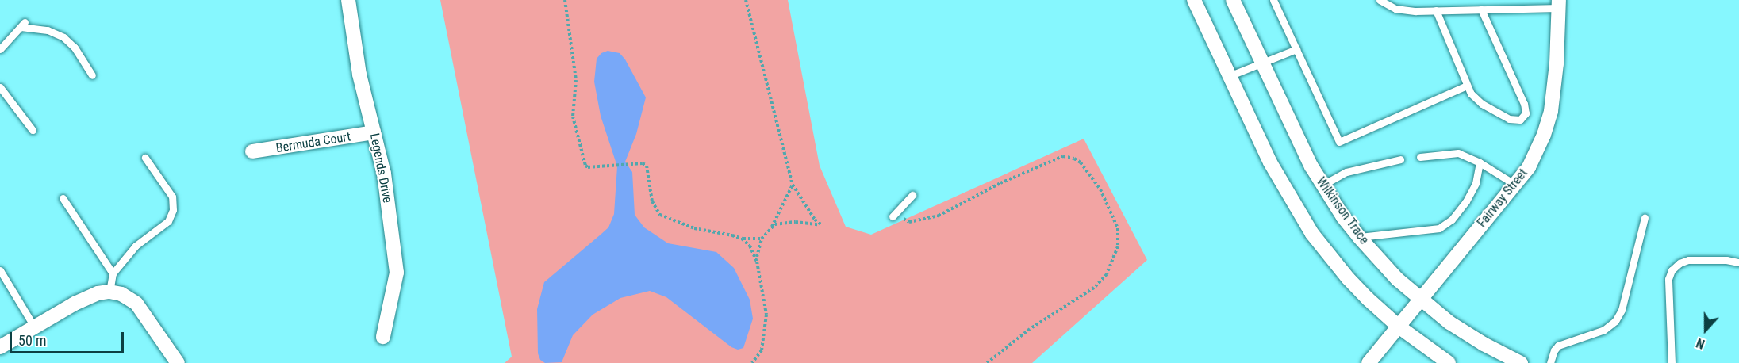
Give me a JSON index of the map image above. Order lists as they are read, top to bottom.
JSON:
{
  "streets": {
    "street": [
      "Bermuda Court",
      "Legends Drive",
      "Fairway Street",
      "Wilkinson Trace"
    ]
  },
  "crossings": [
    ["Bermuda Court", "Legends Drive"],
    ["Fairway Street", "Wilkinson Trace"]
  ],
  "scale_bar": "50 m",
  "north": "bottom"
}
